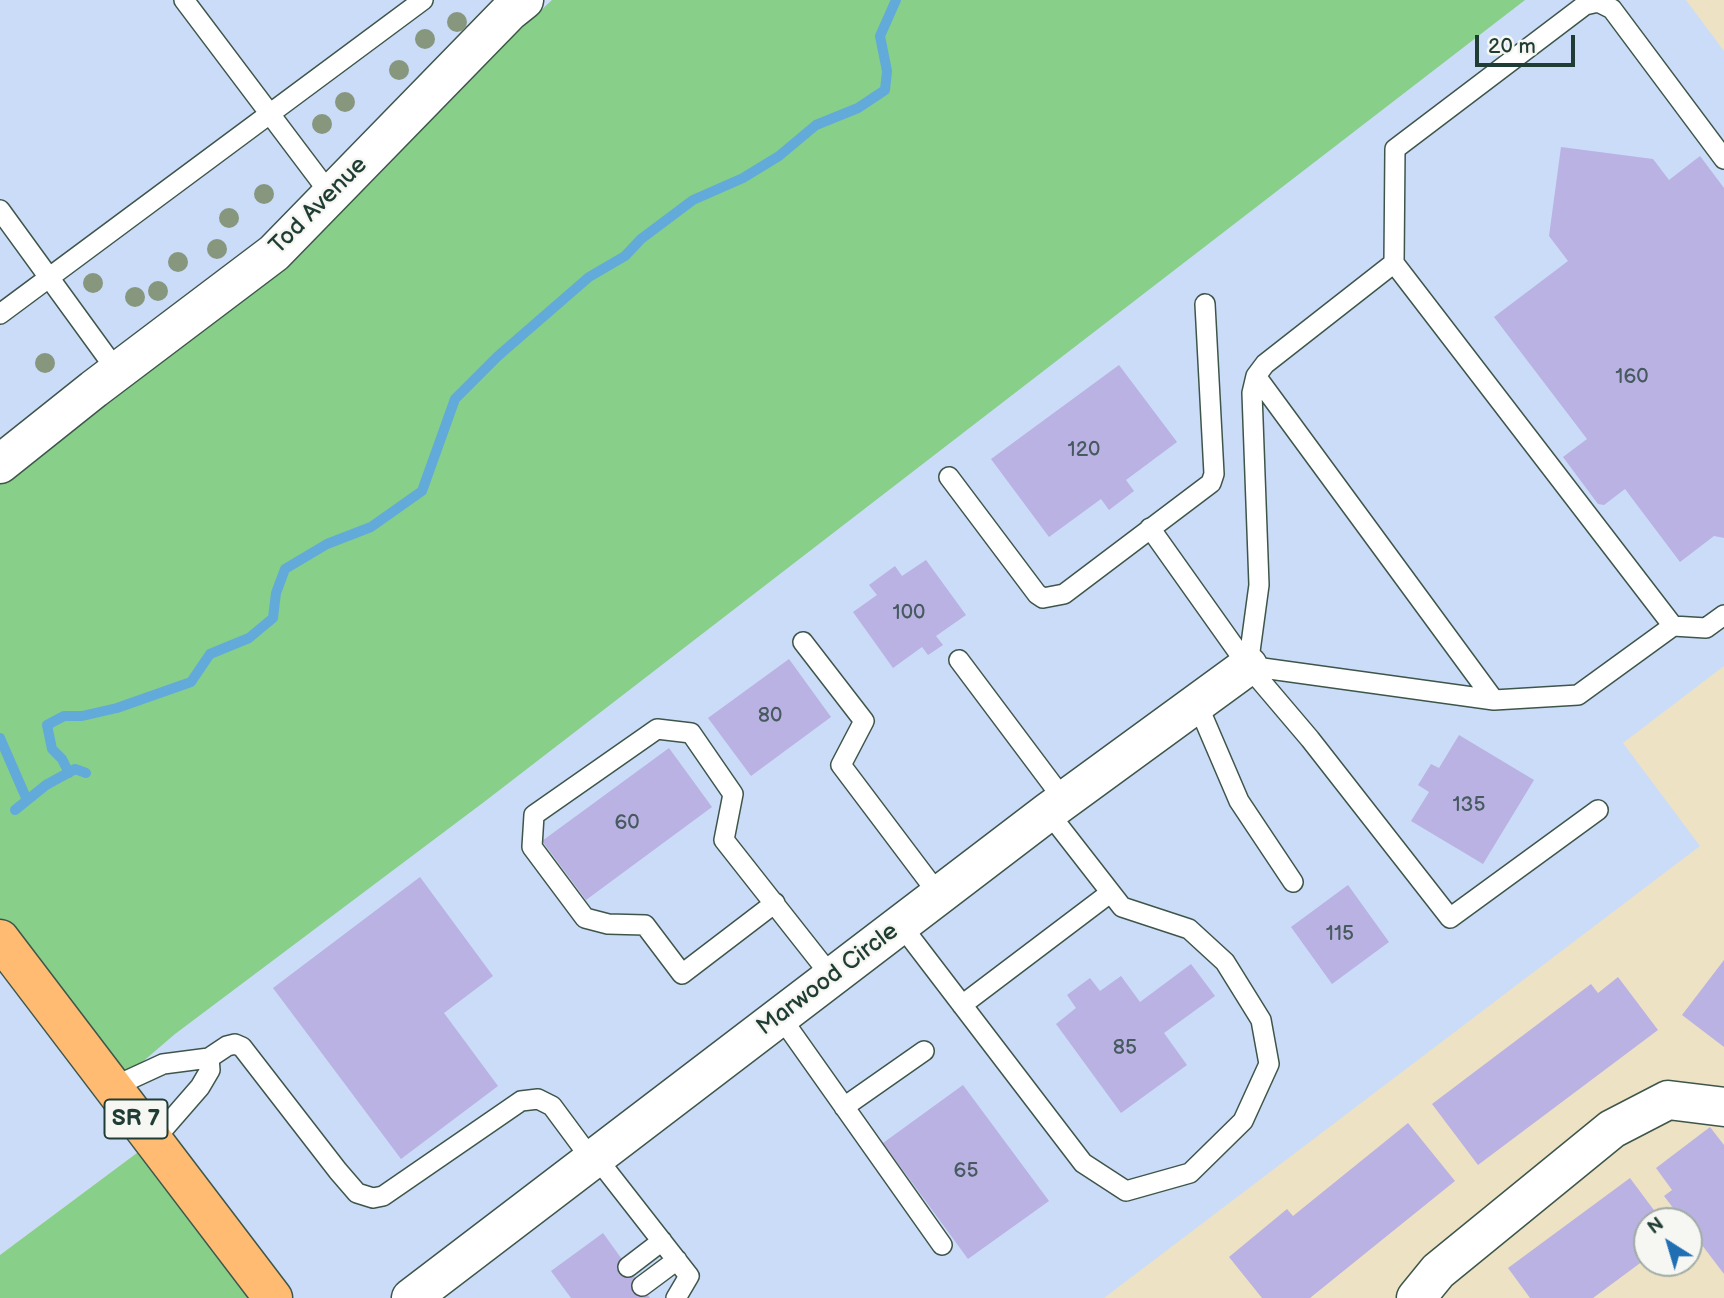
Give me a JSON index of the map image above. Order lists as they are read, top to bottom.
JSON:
{
  "streets": {
    "main road": ["SR 7"],
    "street": ["Tod Avenue", "Marwood Circle"]
  },
  "house_numbers": [
    "160",
    "120",
    "100",
    "80",
    "135",
    "60",
    "115",
    "85",
    "65"
  ],
  "scale_bar": "20 m",
  "north": "top left"
}
